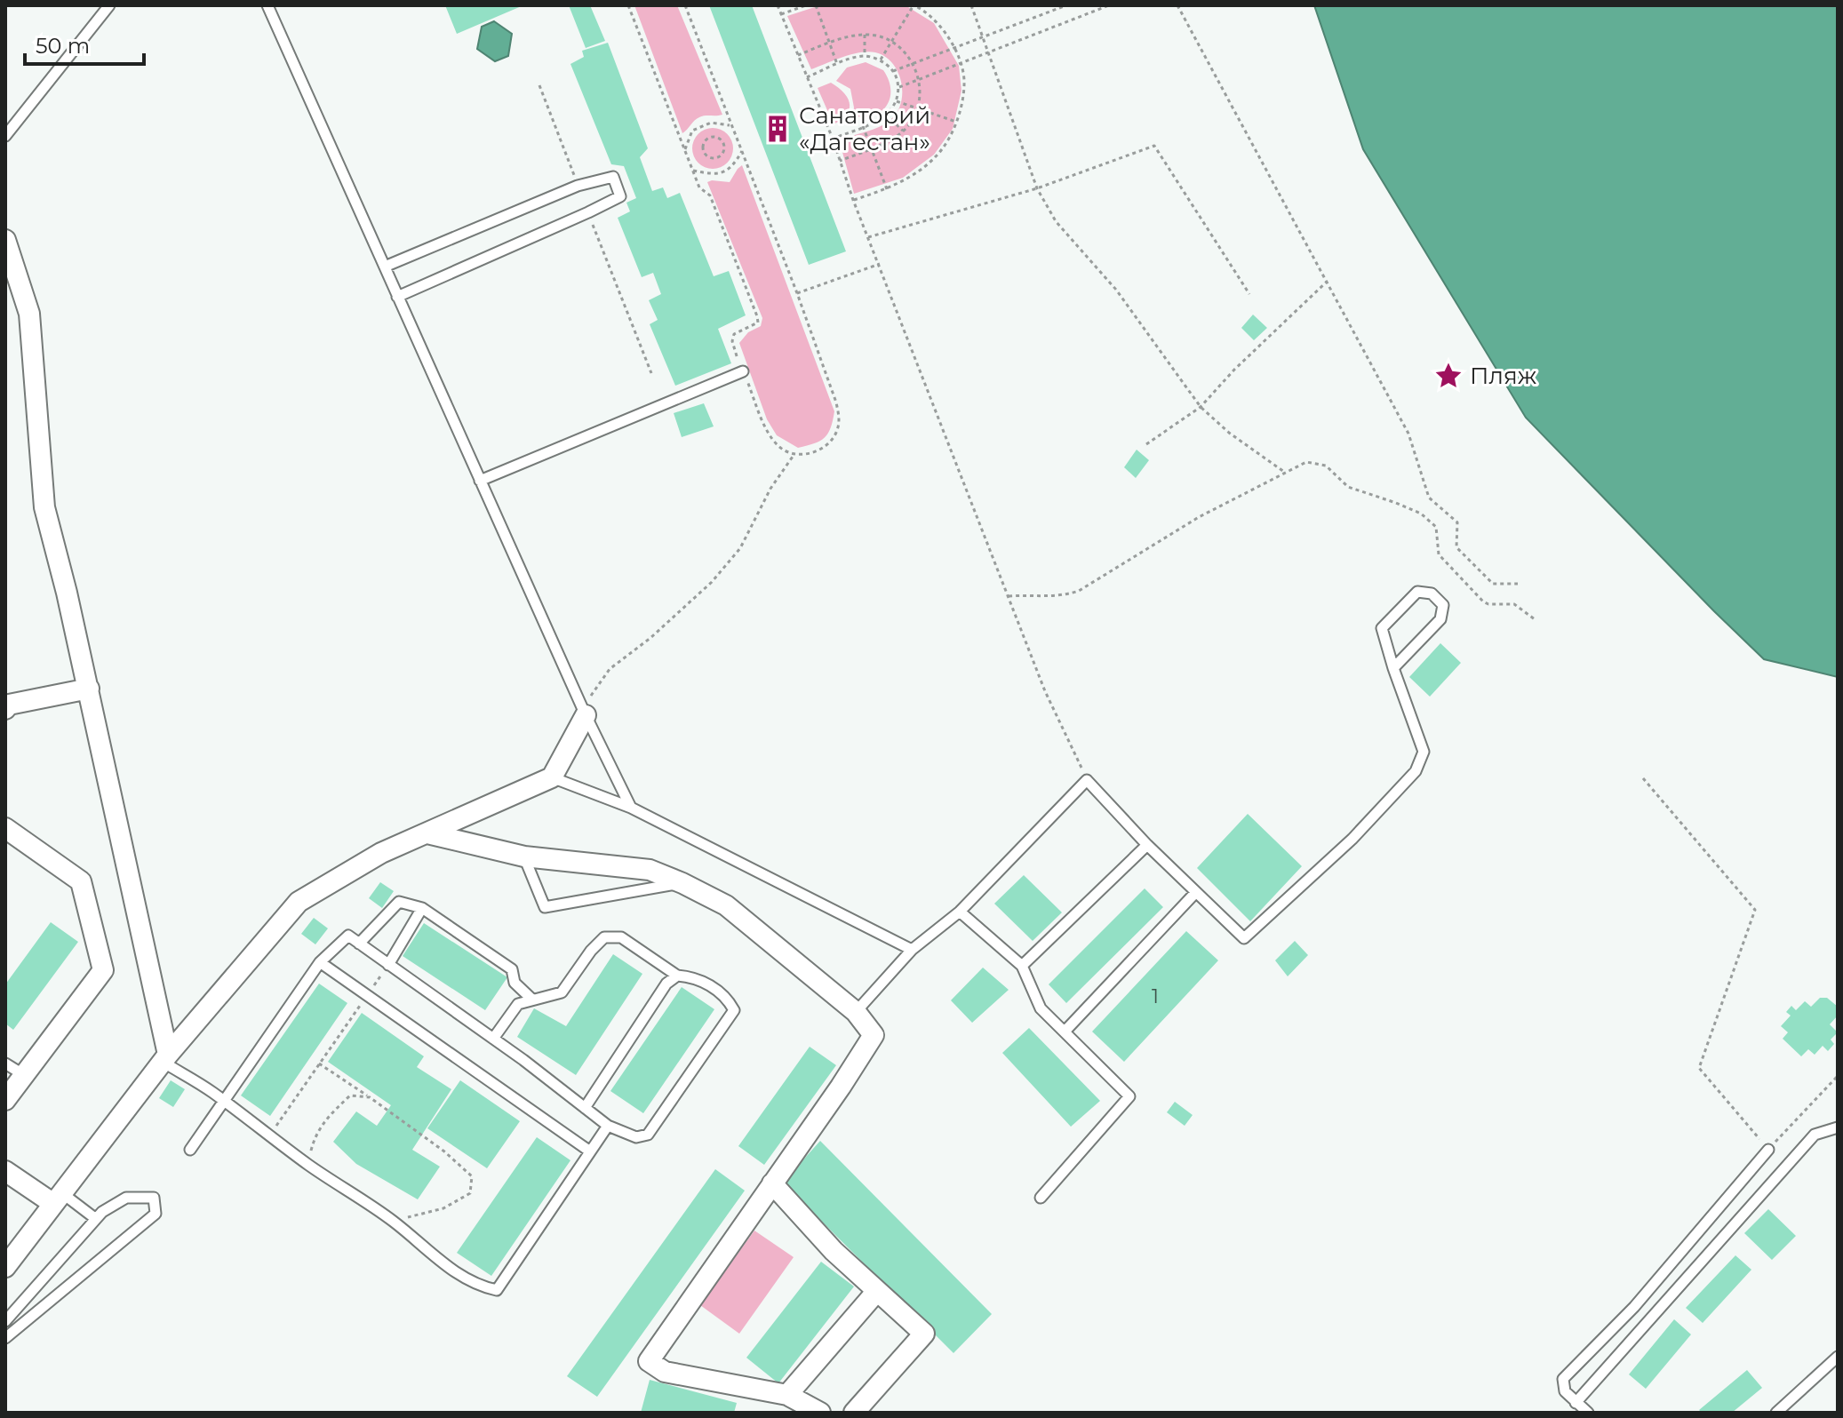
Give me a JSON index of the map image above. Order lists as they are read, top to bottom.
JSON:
{
  "places": {
    "building": ["Санаторий «Дагестан»"],
    "place": ["Пляж"]
  },
  "house_numbers": ["1"],
  "scale_bar": "50 m"
}
